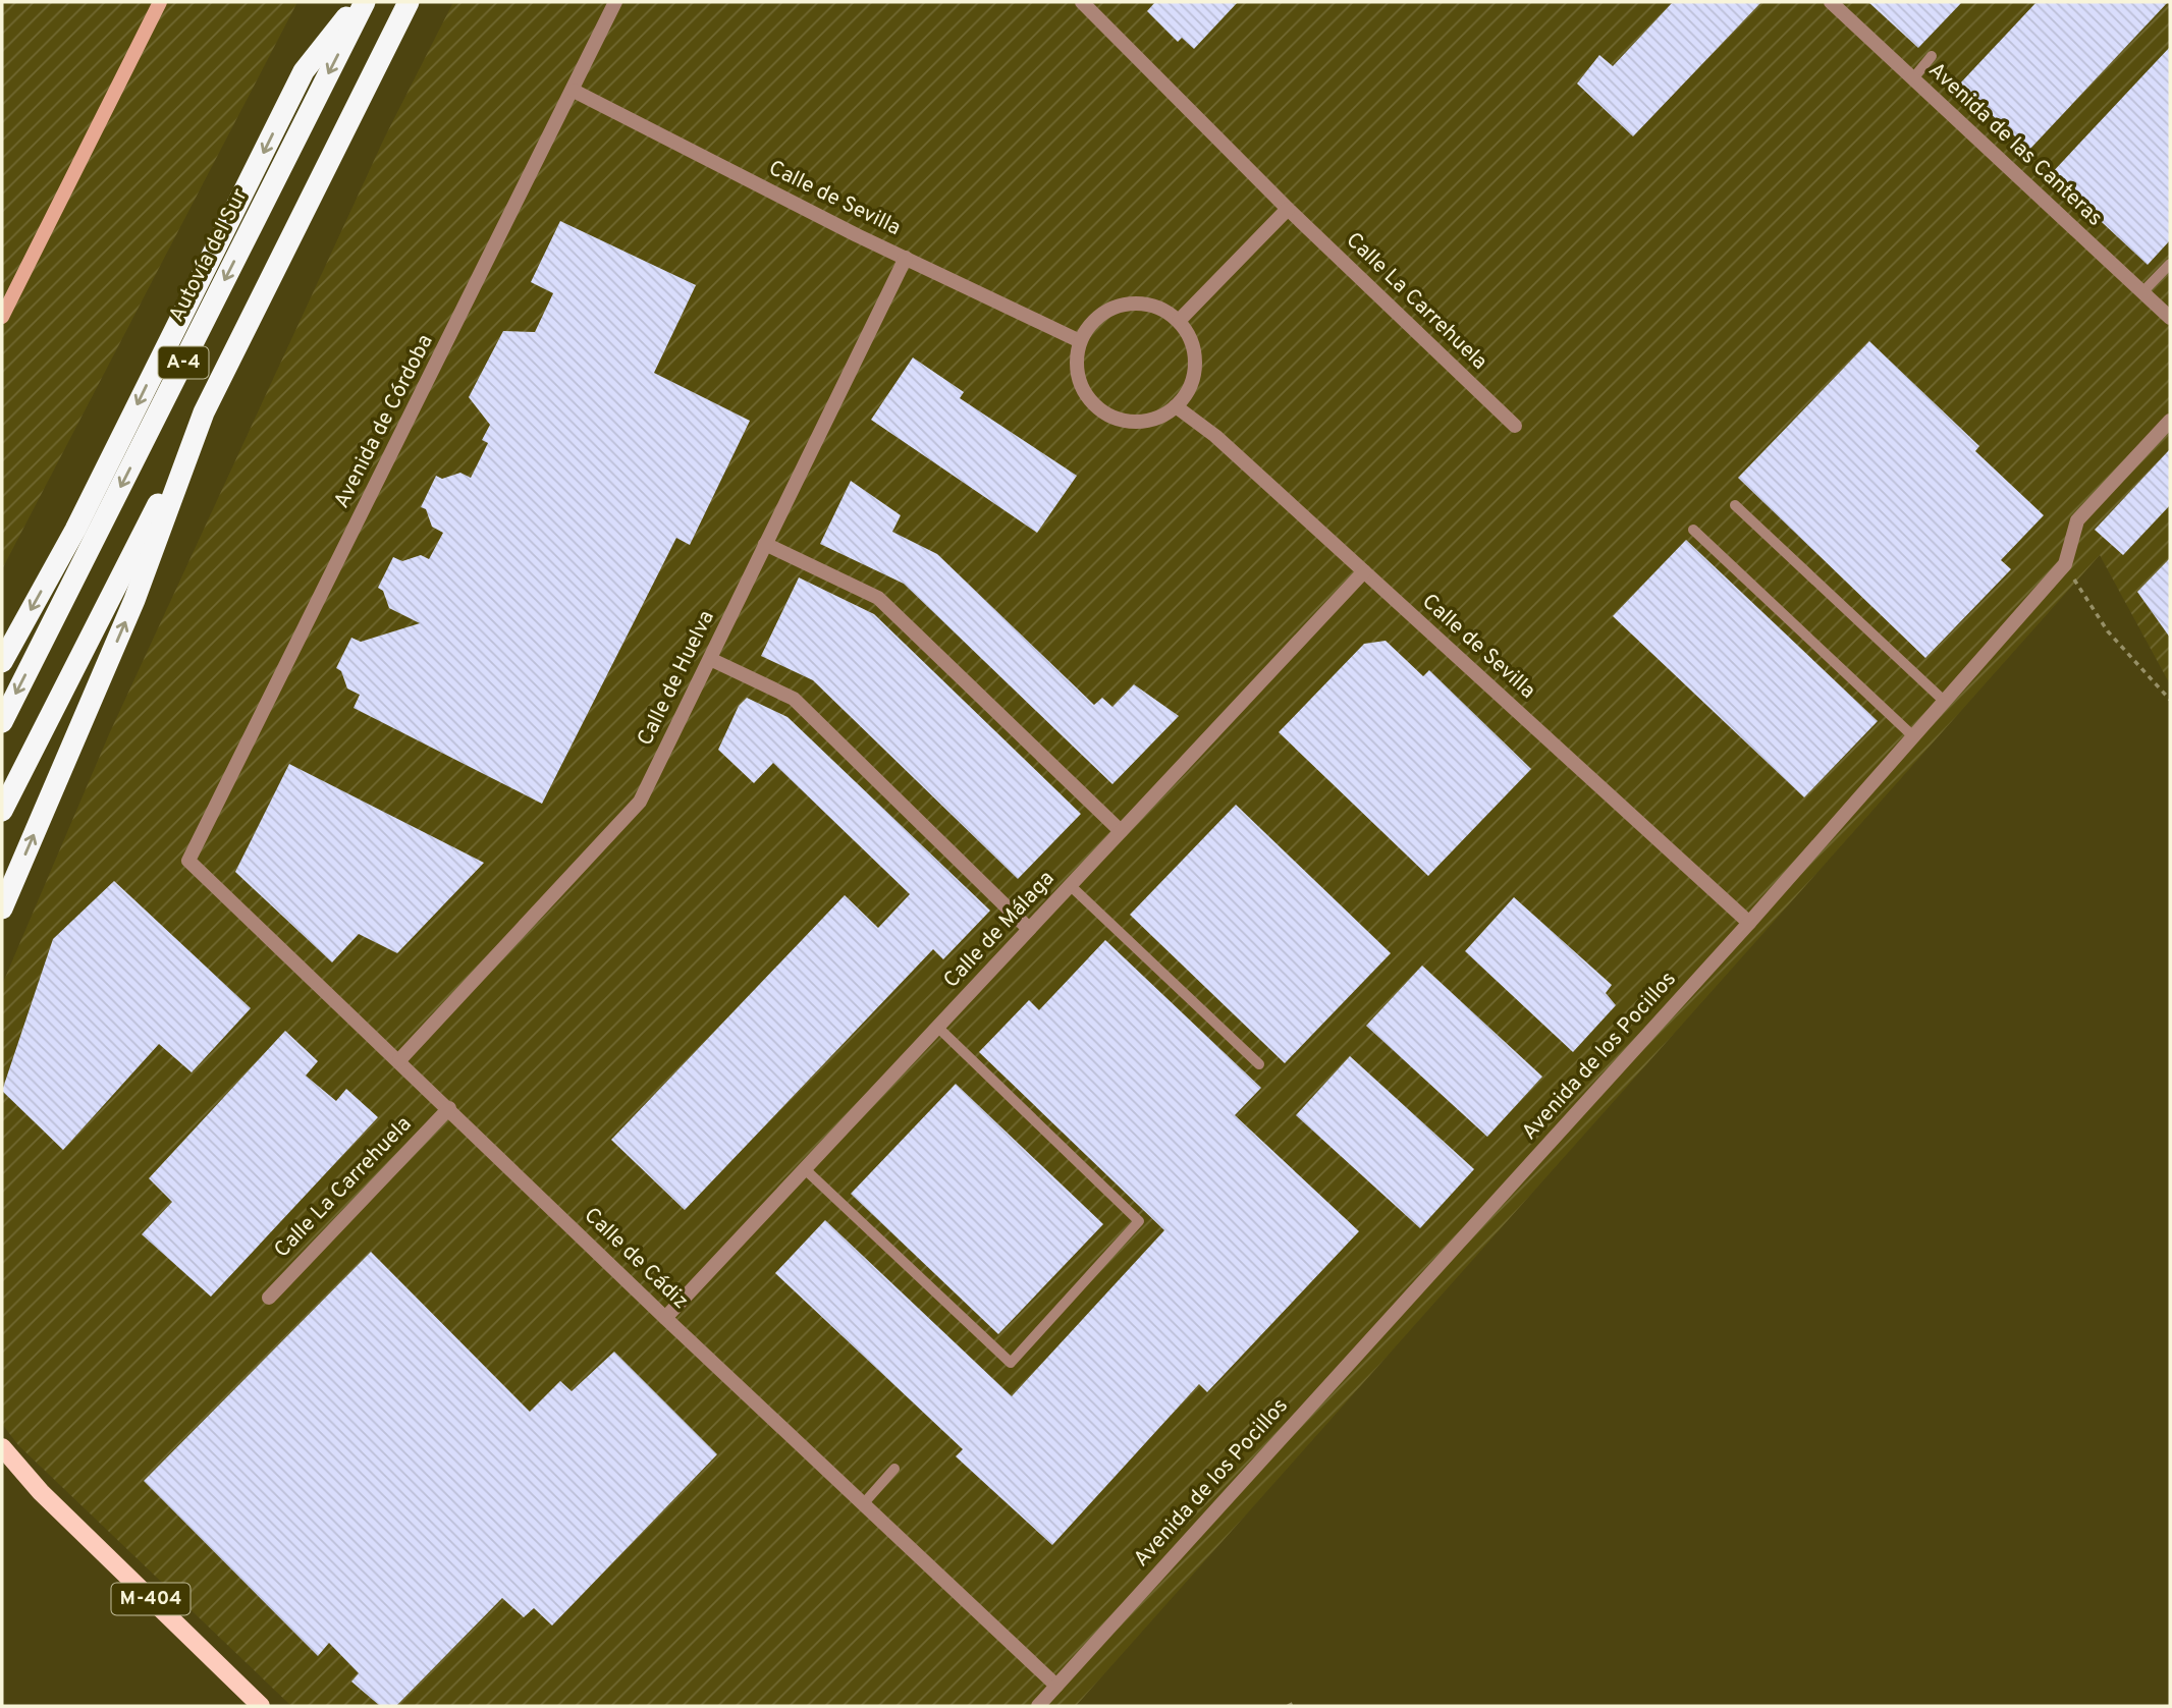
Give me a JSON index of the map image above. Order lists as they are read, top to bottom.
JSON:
{
  "streets": {
    "highway": ["Autovía del Sur", "A-4"],
    "main road": ["M-404"],
    "street": [
      "Avenida de las Canteras",
      "Calle de Sevilla",
      "Calle La Carrehuela",
      "Avenida de Córdoba",
      "Calle de Huelva",
      "Calle de Málaga",
      "Avenida de los Pocillos",
      "Calle de Cádiz"
    ]
  },
  "crossings": [
    ["Calle de Sevilla", "Avenida de Córdoba"],
    ["Calle de Sevilla", "Calle de Huelva"],
    ["Calle de Sevilla", "Calle de Málaga"],
    ["Calle de Sevilla", "Avenida de los Pocillos"],
    ["Calle La Carrehuela", "Calle de Cádiz"],
    ["Avenida de Córdoba", "Calle de Cádiz"],
    ["Calle de Huelva", "Calle de Cádiz"],
    ["Calle de Málaga", "Calle de Cádiz"],
    ["Avenida de los Pocillos", "Calle de Cádiz"]
  ]
}
